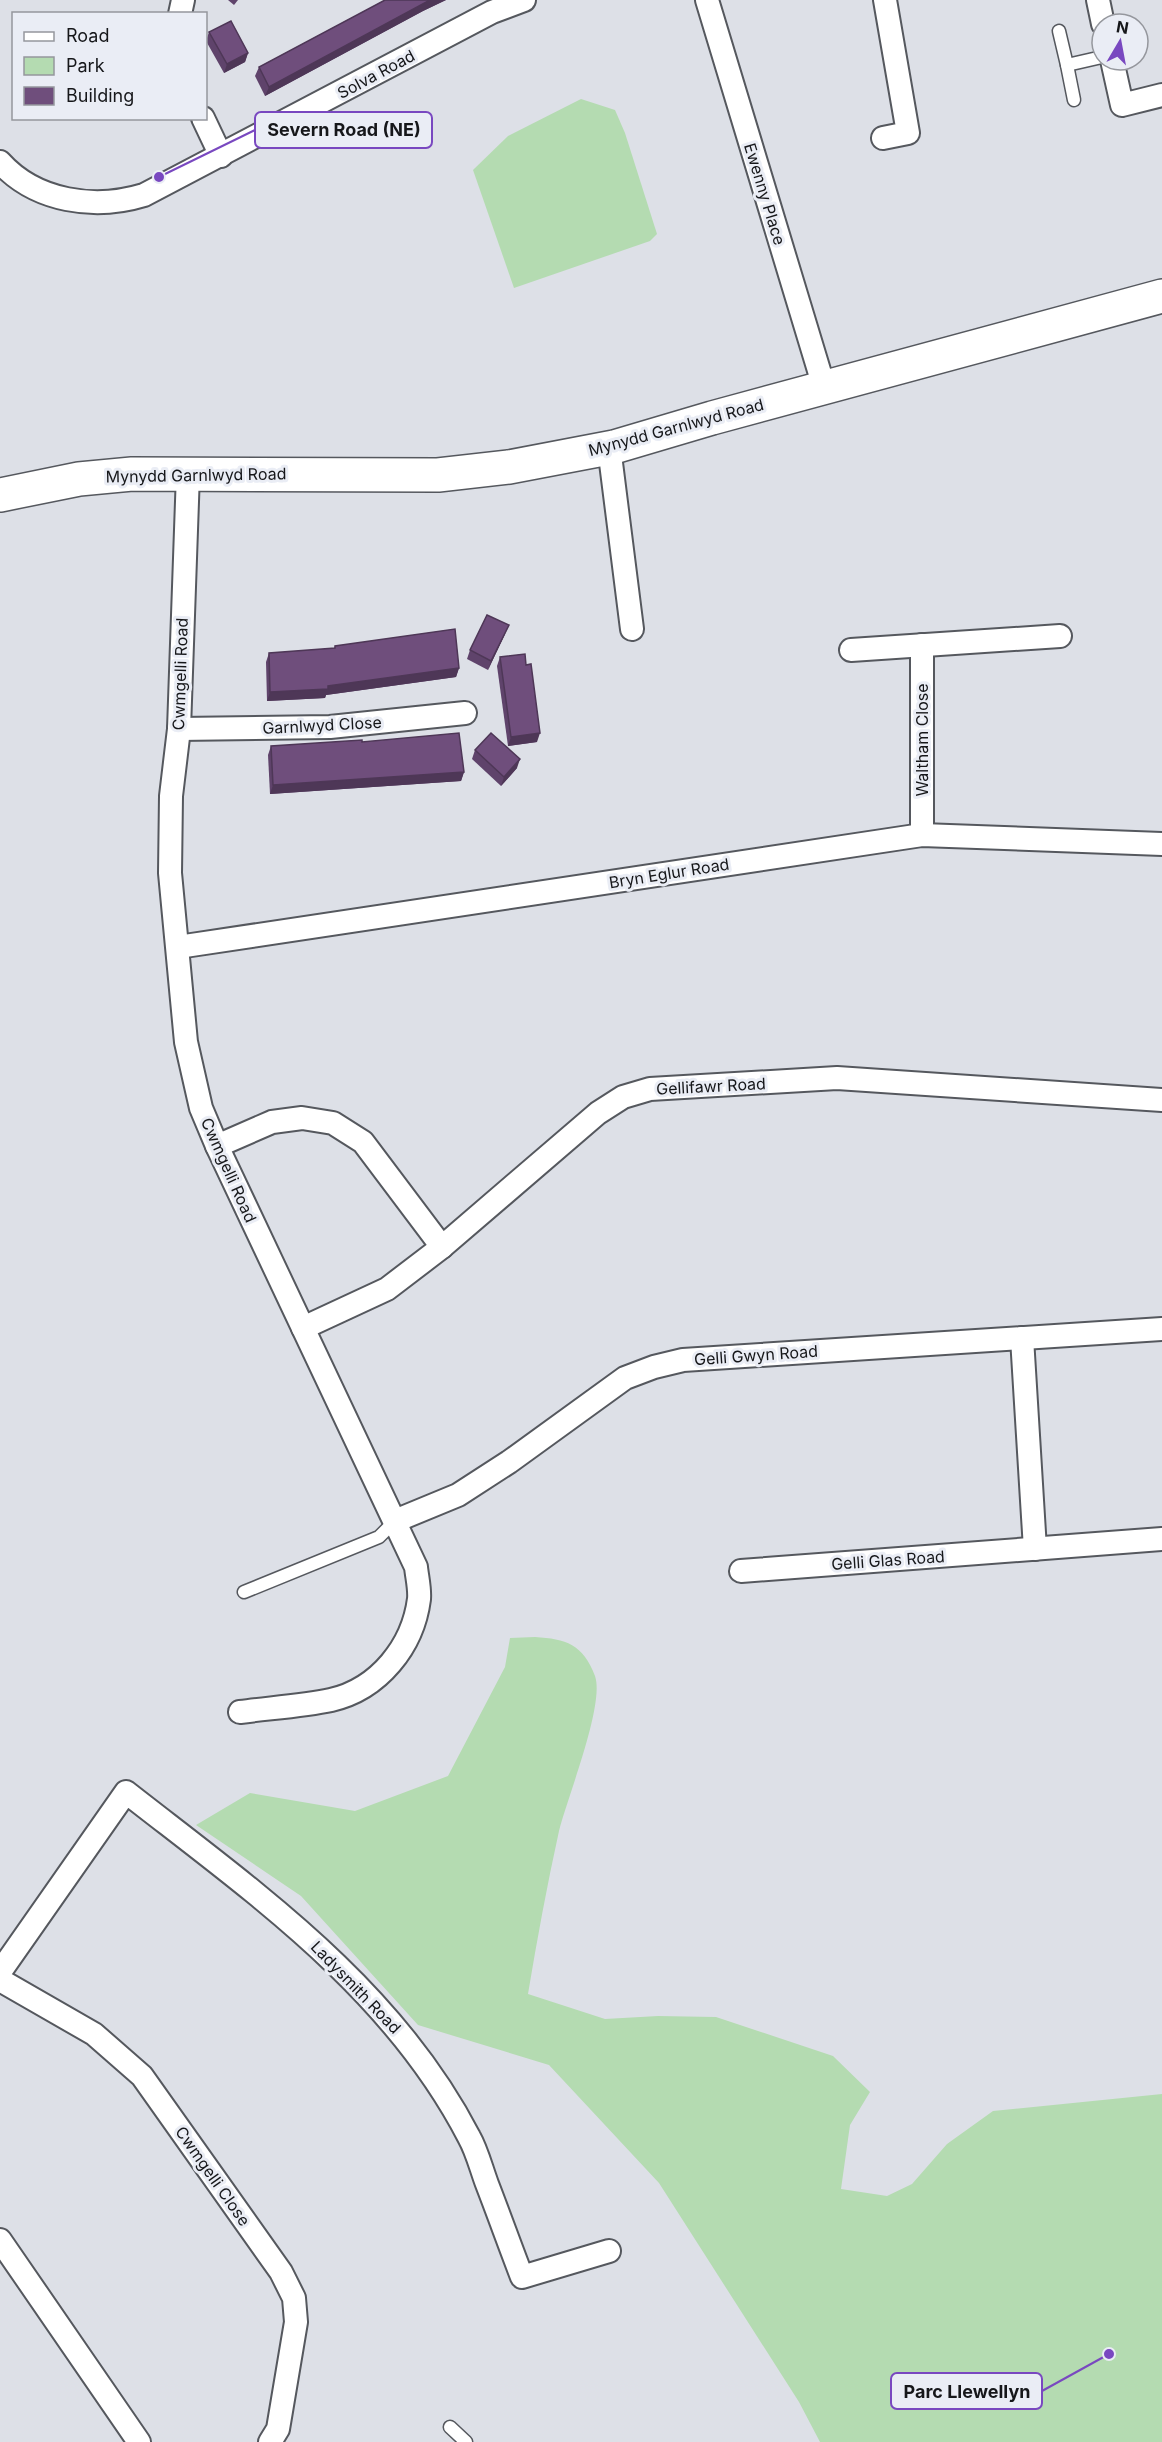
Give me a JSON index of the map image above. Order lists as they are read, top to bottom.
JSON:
{
  "streets": {
    "street": [
      "Solva Road",
      "Ewenny Place",
      "Mynydd Garnlwyd Road",
      "Cwmgelli Road",
      "Garnlwyd Close",
      "Waltham Close",
      "Bryn Eglur Road",
      "Gellifawr Road",
      "Gelli Gwyn Road",
      "Gelli Glas Road",
      "Ladysmith Road",
      "Cwmgelli Close"
    ]
  },
  "crossings": [
    ["Ewenny Place", "Mynydd Garnlwyd Road"],
    ["Mynydd Garnlwyd Road", "Cwmgelli Road"],
    ["Cwmgelli Road", "Garnlwyd Close"],
    ["Cwmgelli Road", "Bryn Eglur Road"],
    ["Cwmgelli Road", "Gellifawr Road"],
    ["Cwmgelli Road", "Gelli Gwyn Road"],
    ["Waltham Close", "Bryn Eglur Road"]
  ],
  "places": ["Severn Road (NE)", "Parc Llewellyn"],
  "legend": ["Road", "Park", "Building"],
  "north": "top"
}
